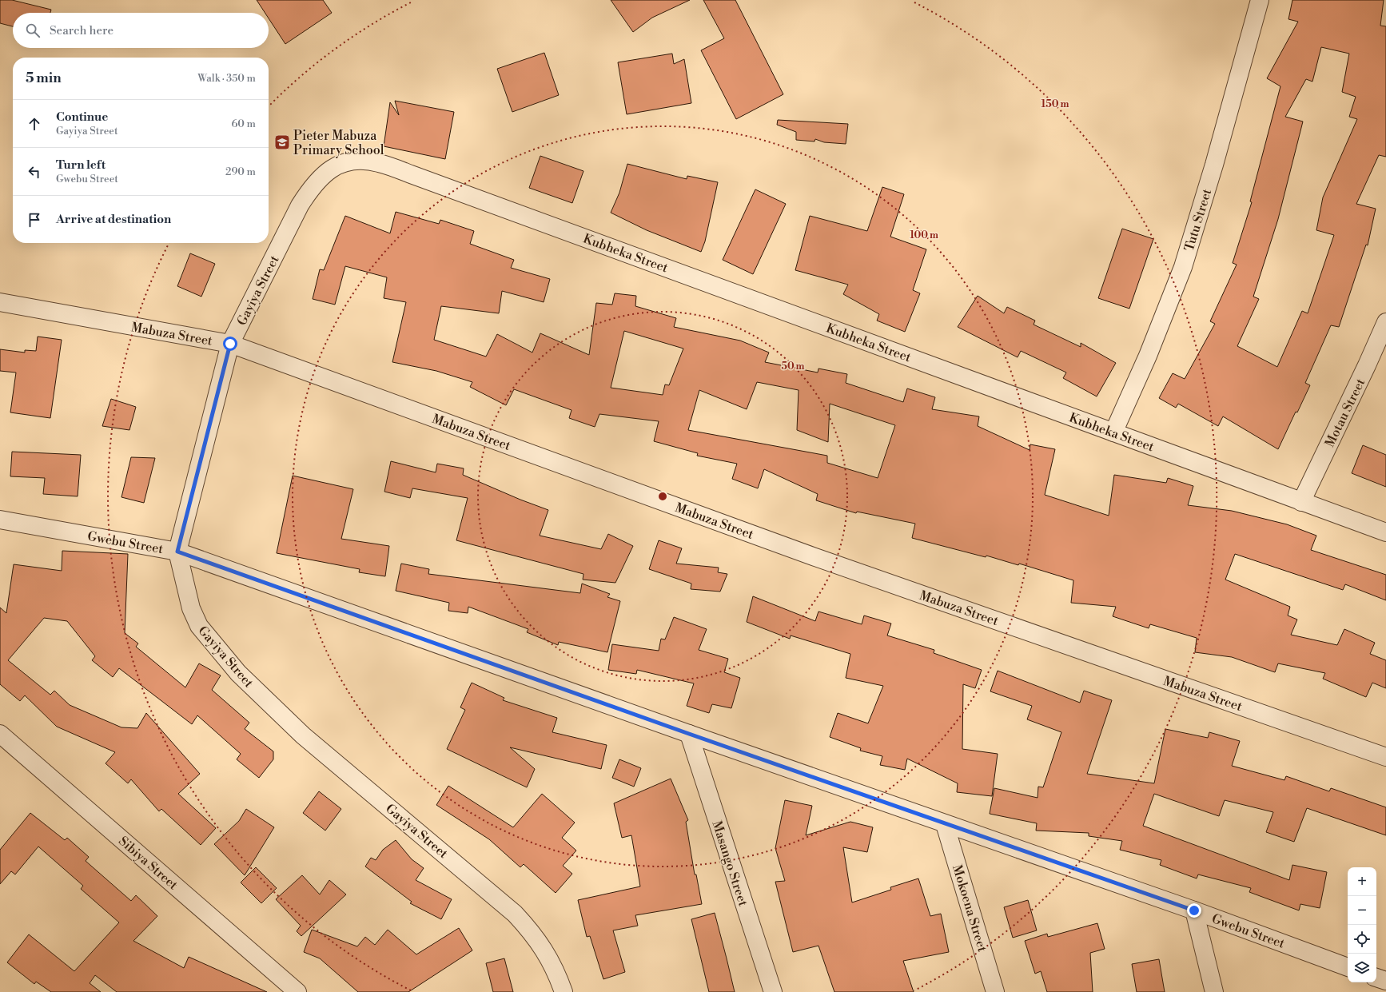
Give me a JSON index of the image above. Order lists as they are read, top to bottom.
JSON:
{
  "streets": {
    "street": [
      "Tutu Street",
      "Kubheka Street",
      "Gayiya Street",
      "Mabuza Street",
      "Motau Street",
      "Gwebu Street",
      "Sibiya Street",
      "Masango Street",
      "Mokoena Street"
    ]
  },
  "crossings": [
    ["Tutu Street", "Kubheka Street"],
    ["Kubheka Street", "Gayiya Street"],
    ["Kubheka Street", "Motau Street"],
    ["Gayiya Street", "Mabuza Street"],
    ["Gayiya Street", "Gwebu Street"],
    ["Gwebu Street", "Masango Street"],
    ["Gwebu Street", "Mokoena Street"]
  ],
  "places": {
    "school or university": ["Pieter Mabuza Primary School"]
  },
  "page": {
    "search": "Search here",
    "heading": ["5 min", "Walk · 350 m"],
    "list": [
      ["Continue", "Gayiya Street", "60 m"],
      ["Turn left", "Gwebu Street", "290 m"],
      "Arrive at destination"
    ],
    "map_buttons": ["+", "−"]
  },
  "rings": ["150 m", "100 m", "50 m"]
}
